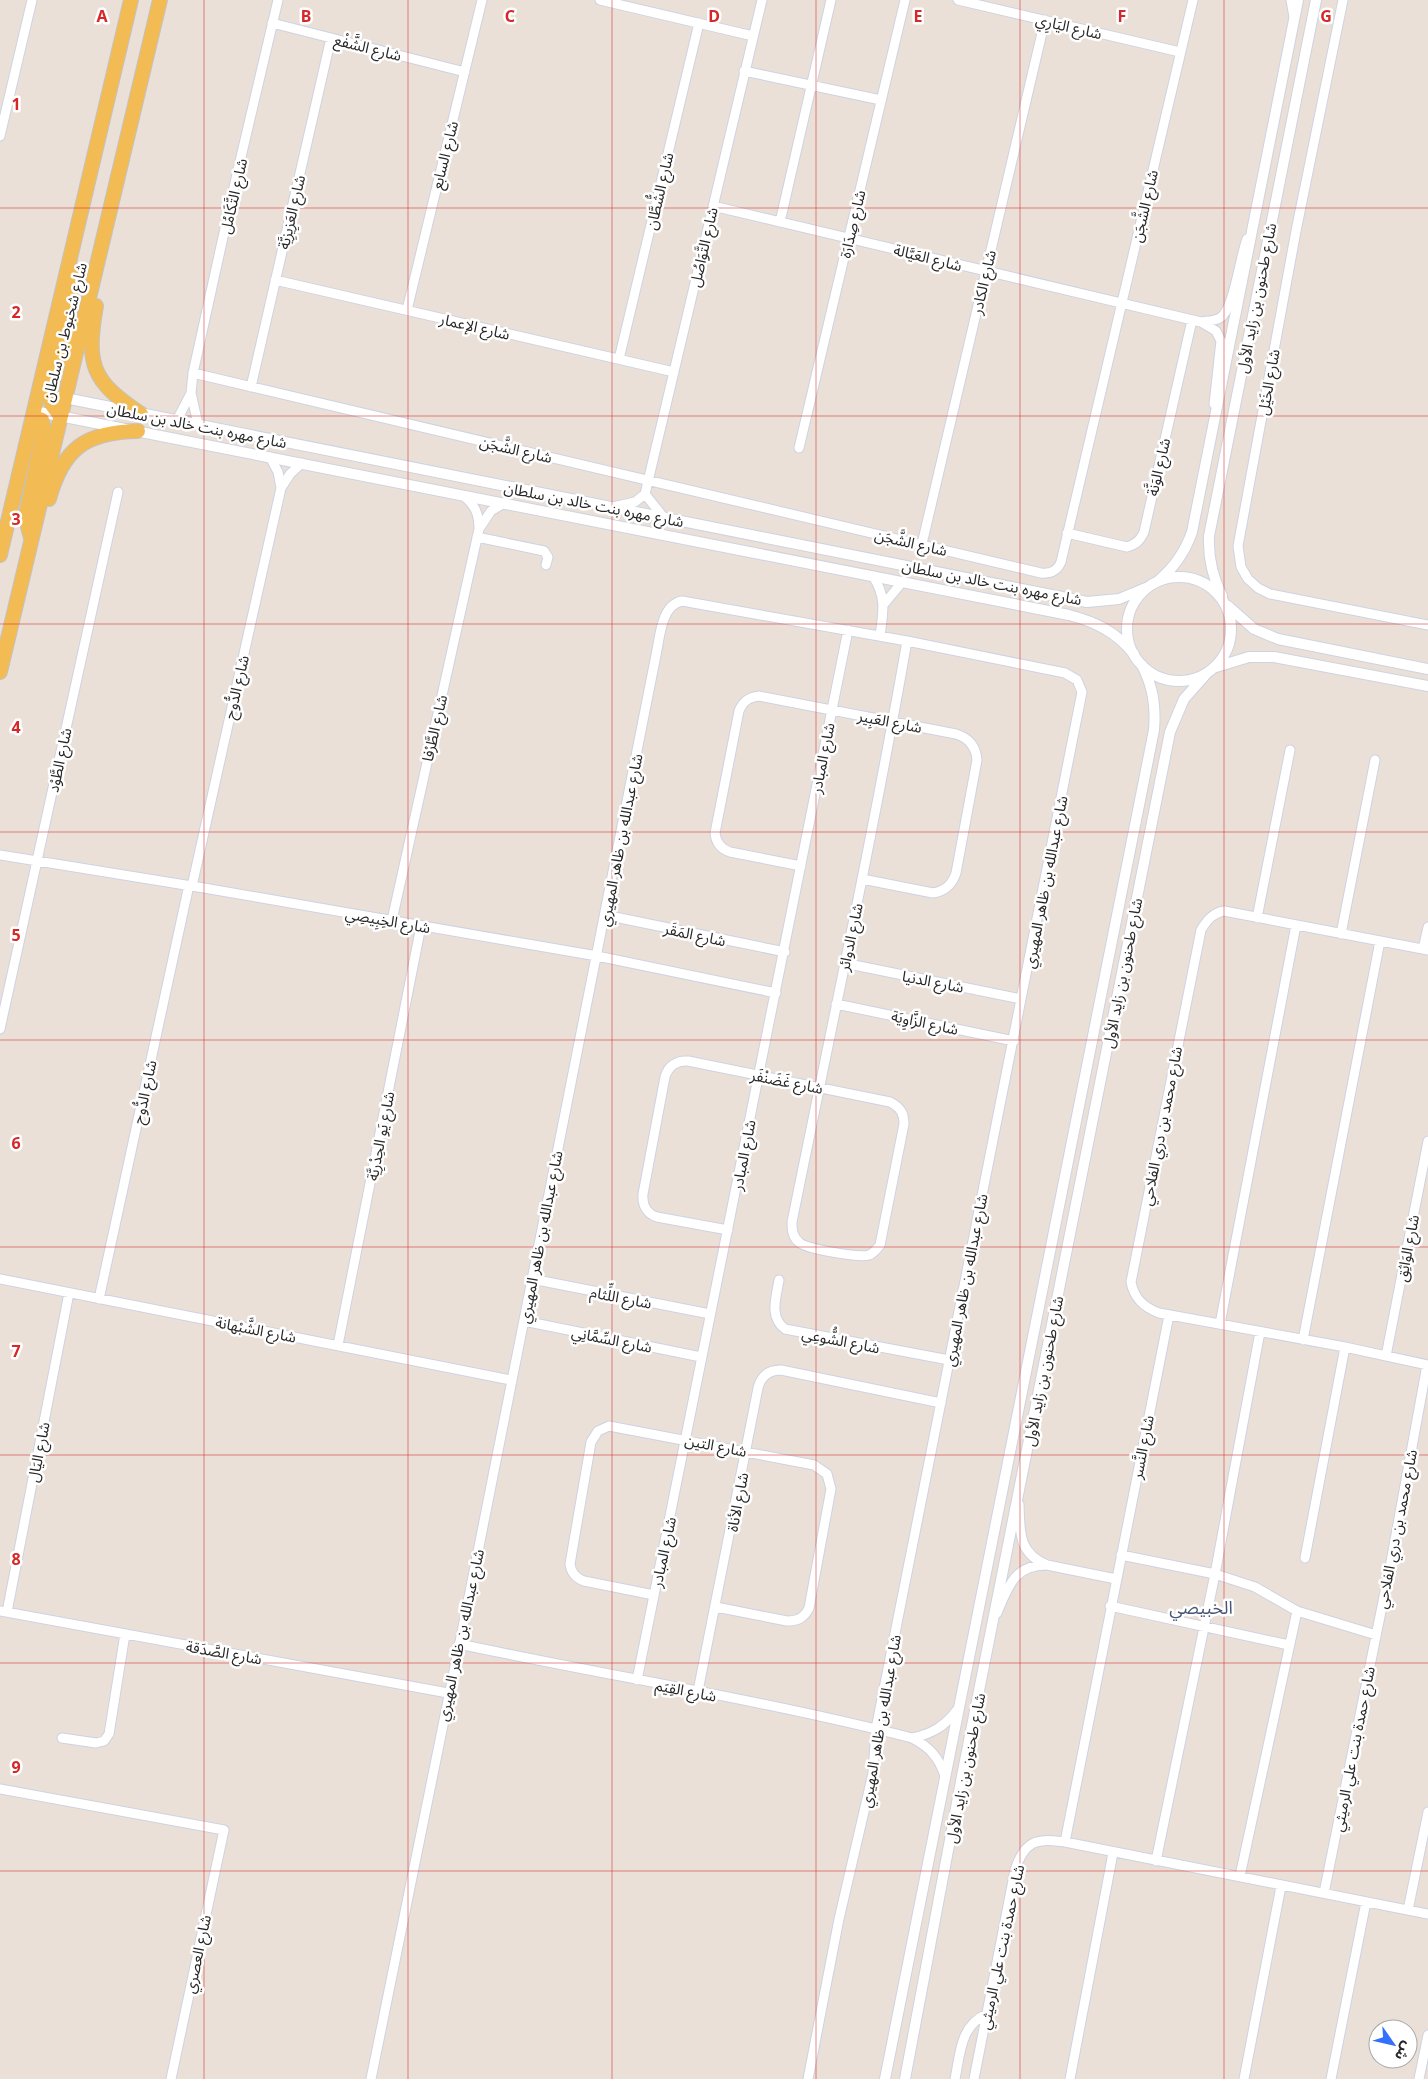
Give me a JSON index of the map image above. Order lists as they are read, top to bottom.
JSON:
{
  "streets": {
    "main road": ["شارع شخبوط بن سلطان"],
    "street": [
      "شارع اليَارِي",
      "شارع الشَّفْع",
      "شارع السابع",
      "شارع الشُّطَّان",
      "شارع التَّكَامُل",
      "شارع الشَّجَن",
      "شارع العَزِيزِيَّة",
      "شارع صِدَارَة",
      "شارع التَّوَاصُل",
      "شارع العَيَّالة",
      "شارع الكادر",
      "شارع طحنون بن زايد الأول",
      "شارع الإعمار",
      "شارع الخَيْل",
      "شارع مهره بنت خالد بن سلطان",
      "شارع الوَنَّة",
      "شارع الدُّوح",
      "شارع العَبِير",
      "شارع الطَّرْفا",
      "شارع المبادر",
      "شارع الطَّوْد",
      "شارع عبدالله بن ظاهر المهيري",
      "شارع الخِبِيصِي",
      "شارع المَقَر",
      "شارع الدوائر",
      "شارع الدنيا",
      "شارع الزَّاوِيَة",
      "شارع غَضَنْفَر",
      "شارع محمد بن دري الفلاحي",
      "شارع يَو الحِدْرِيَّة",
      "شارع الوَاثِق",
      "شارع اللِّثام",
      "شارع الشَّبْهانة",
      "شارع السِّمَّانِي",
      "شارع الشُّوعِي",
      "شارع التين",
      "شارع النَّسر",
      "شارع اليَال",
      "شارع الأناة",
      "شارع الصَّدَقة",
      "شارع القِيَم",
      "شارع حمدة بنت علي الرميثي",
      "شارع العصري"
    ]
  },
  "crossings": [
    ["شارع اليَارِي", "شارع الشَّجَن"],
    ["شارع اليَارِي", "شارع الكادر"],
    ["شارع الشَّفْع", "شارع السابع"],
    ["شارع الشَّفْع", "شارع التَّكَامُل"],
    ["شارع الشَّفْع", "شارع العَزِيزِيَّة"],
    ["شارع السابع", "شارع الإعمار"],
    ["شارع الشُّطَّان", "شارع الإعمار"],
    ["شارع التَّكَامُل", "شارع الشَّجَن"],
    ["شارع التَّكَامُل", "شارع مهره بنت خالد بن سلطان"],
    ["شارع الشَّجَن", "شارع العَزِيزِيَّة"],
    ["شارع الشَّجَن", "شارع التَّوَاصُل"],
    ["شارع الشَّجَن", "شارع العَيَّالة"],
    ["شارع الشَّجَن", "شارع الكادر"],
    ["شارع الشَّجَن", "شارع الوَنَّة"],
    ["شارع العَزِيزِيَّة", "شارع الإعمار"],
    ["شارع صِدَارَة", "شارع العَيَّالة"],
    ["شارع التَّوَاصُل", "شارع العَيَّالة"],
    ["شارع التَّوَاصُل", "شارع الإعمار"],
    ["شارع العَيَّالة", "شارع الكادر"],
    ["شارع العَيَّالة", "شارع طحنون بن زايد الأول"],
    ["شارع العَيَّالة", "شارع الوَنَّة"],
    ["شارع طحنون بن زايد الأول", "شارع مهره بنت خالد بن سلطان"],
    ["شارع طحنون بن زايد الأول", "شارع القِيَم"],
    ["شارع شخبوط بن سلطان", "شارع مهره بنت خالد بن سلطان"],
    ["شارع مهره بنت خالد بن سلطان", "شارع الدُّوح"],
    ["شارع مهره بنت خالد بن سلطان", "شارع الطَّرْفا"],
    ["شارع الدُّوح", "شارع الخِبِيصِي"],
    ["شارع الدُّوح", "شارع الشَّبْهانة"],
    ["شارع العَبِير", "شارع المبادر"],
    ["شارع العَبِير", "شارع الدوائر"],
    ["شارع الطَّرْفا", "شارع الخِبِيصِي"],
    ["شارع المبادر", "شارع عبدالله بن ظاهر المهيري"],
    ["شارع المبادر", "شارع الخِبِيصِي"],
    ["شارع المبادر", "شارع المَقَر"],
    ["شارع المبادر", "شارع غَضَنْفَر"],
    ["شارع المبادر", "شارع اللِّثام"],
    ["شارع المبادر", "شارع السِّمَّانِي"],
    ["شارع المبادر", "شارع التين"],
    ["شارع المبادر", "شارع القِيَم"],
    ["شارع الطَّوْد", "شارع الخِبِيصِي"],
    ["شارع عبدالله بن ظاهر المهيري", "شارع الخِبِيصِي"],
    ["شارع عبدالله بن ظاهر المهيري", "شارع المَقَر"],
    ["شارع عبدالله بن ظاهر المهيري", "شارع الدوائر"],
    ["شارع عبدالله بن ظاهر المهيري", "شارع الدنيا"],
    ["شارع عبدالله بن ظاهر المهيري", "شارع الزَّاوِيَة"],
    ["شارع عبدالله بن ظاهر المهيري", "شارع اللِّثام"],
    ["شارع عبدالله بن ظاهر المهيري", "شارع الشَّبْهانة"],
    ["شارع عبدالله بن ظاهر المهيري", "شارع السِّمَّانِي"],
    ["شارع عبدالله بن ظاهر المهيري", "شارع الشُّوعِي"],
    ["شارع عبدالله بن ظاهر المهيري", "شارع الأناة"],
    ["شارع عبدالله بن ظاهر المهيري", "شارع الصَّدَقة"],
    ["شارع عبدالله بن ظاهر المهيري", "شارع القِيَم"],
    ["شارع الخِبِيصِي", "شارع يَو الحِدْرِيَّة"],
    ["شارع الدوائر", "شارع الدنيا"],
    ["شارع الدوائر", "شارع الزَّاوِيَة"],
    ["شارع الدوائر", "شارع غَضَنْفَر"],
    ["شارع محمد بن دري الفلاحي", "شارع الوَاثِق"],
    ["شارع محمد بن دري الفلاحي", "شارع النَّسر"],
    ["شارع محمد بن دري الفلاحي", "شارع حمدة بنت علي الرميثي"],
    ["شارع يَو الحِدْرِيَّة", "شارع الشَّبْهانة"],
    ["شارع الشَّبْهانة", "شارع اليَال"],
    ["شارع التين", "شارع الأناة"],
    ["شارع النَّسر", "شارع حمدة بنت علي الرميثي"],
    ["شارع اليَال", "شارع الصَّدَقة"],
    ["شارع الأناة", "شارع القِيَم"]
  ],
  "districts": ["الخبيصي"],
  "north": "bottom right",
  "grid": {
    "columns": [
      "A",
      "B",
      "C",
      "D",
      "E",
      "F",
      "G"
    ],
    "rows": [
      "1",
      "2",
      "3",
      "4",
      "5",
      "6",
      "7",
      "8",
      "9"
    ]
  }
}
